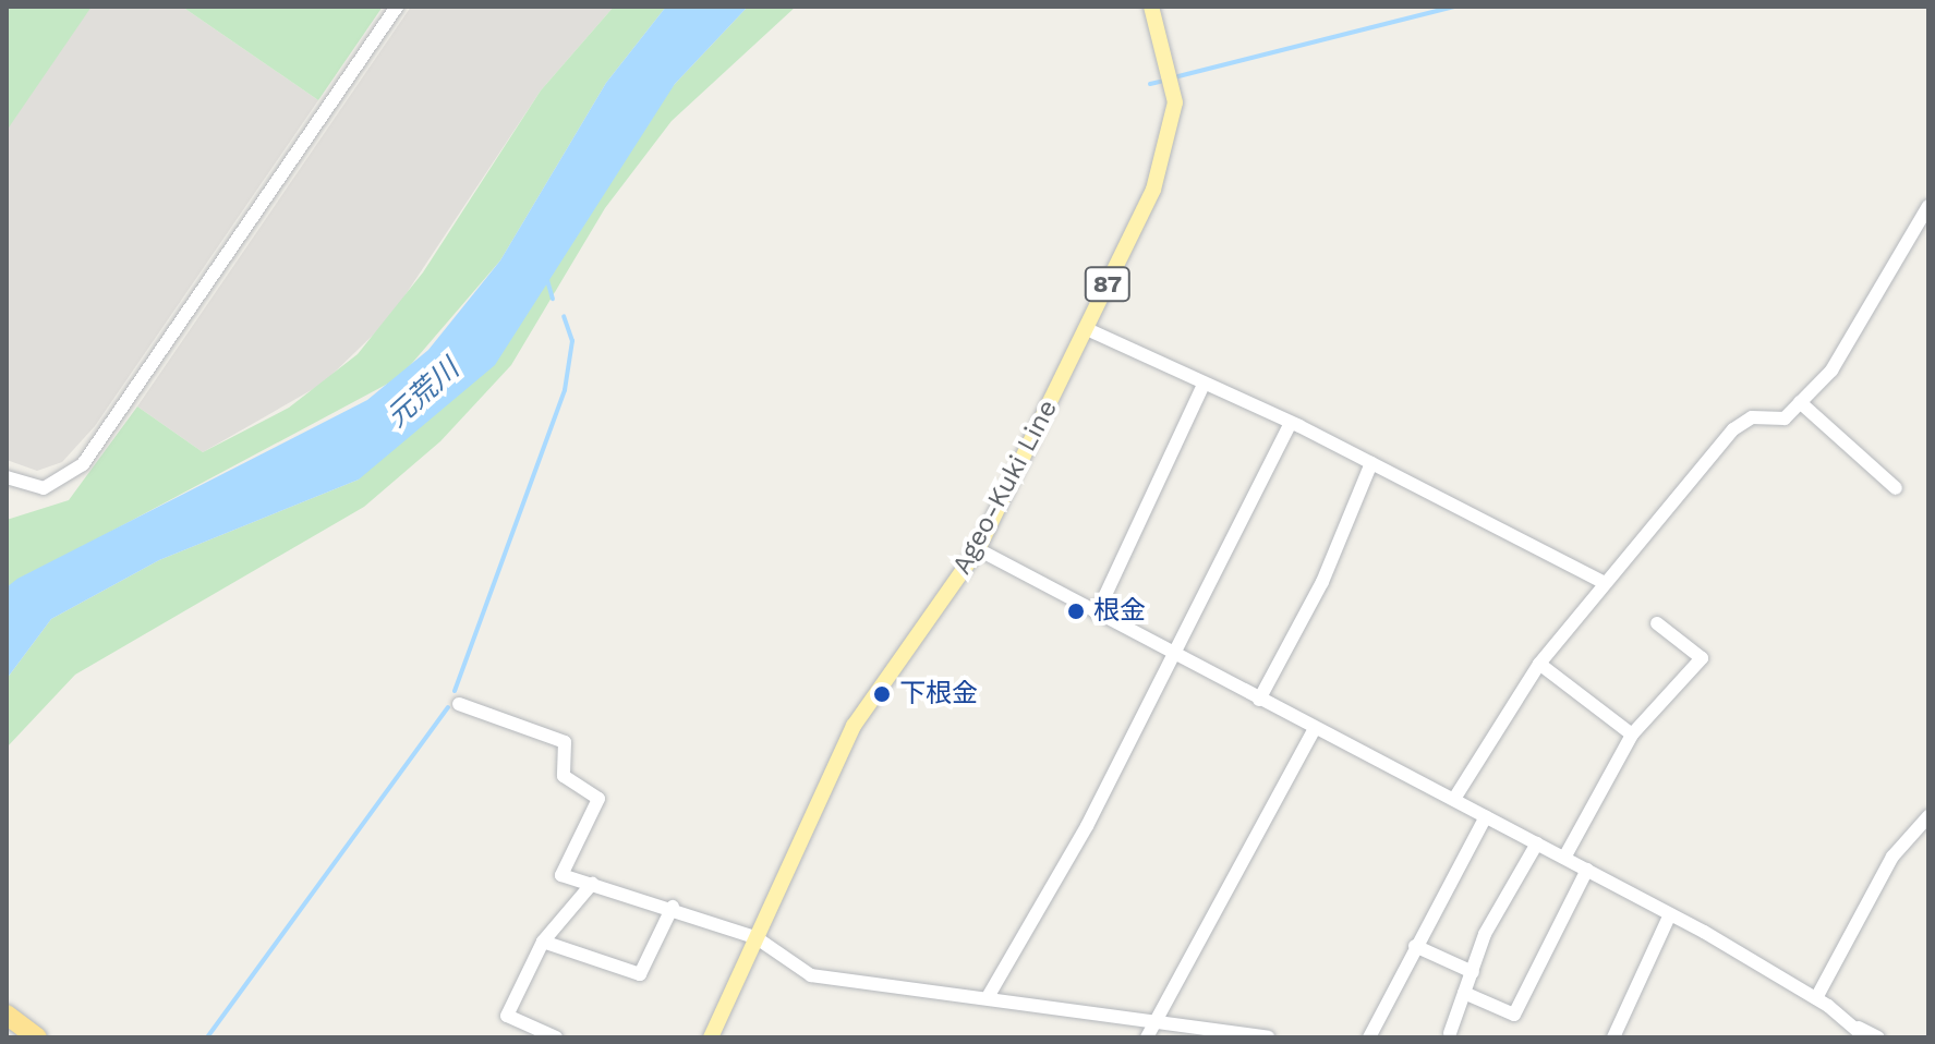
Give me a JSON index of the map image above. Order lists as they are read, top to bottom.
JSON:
{
  "streets": {
    "main road": ["87", "Ageo-Kuki Line"]
  },
  "water": ["元荒川"],
  "places": ["根金", "下根金"]
}
